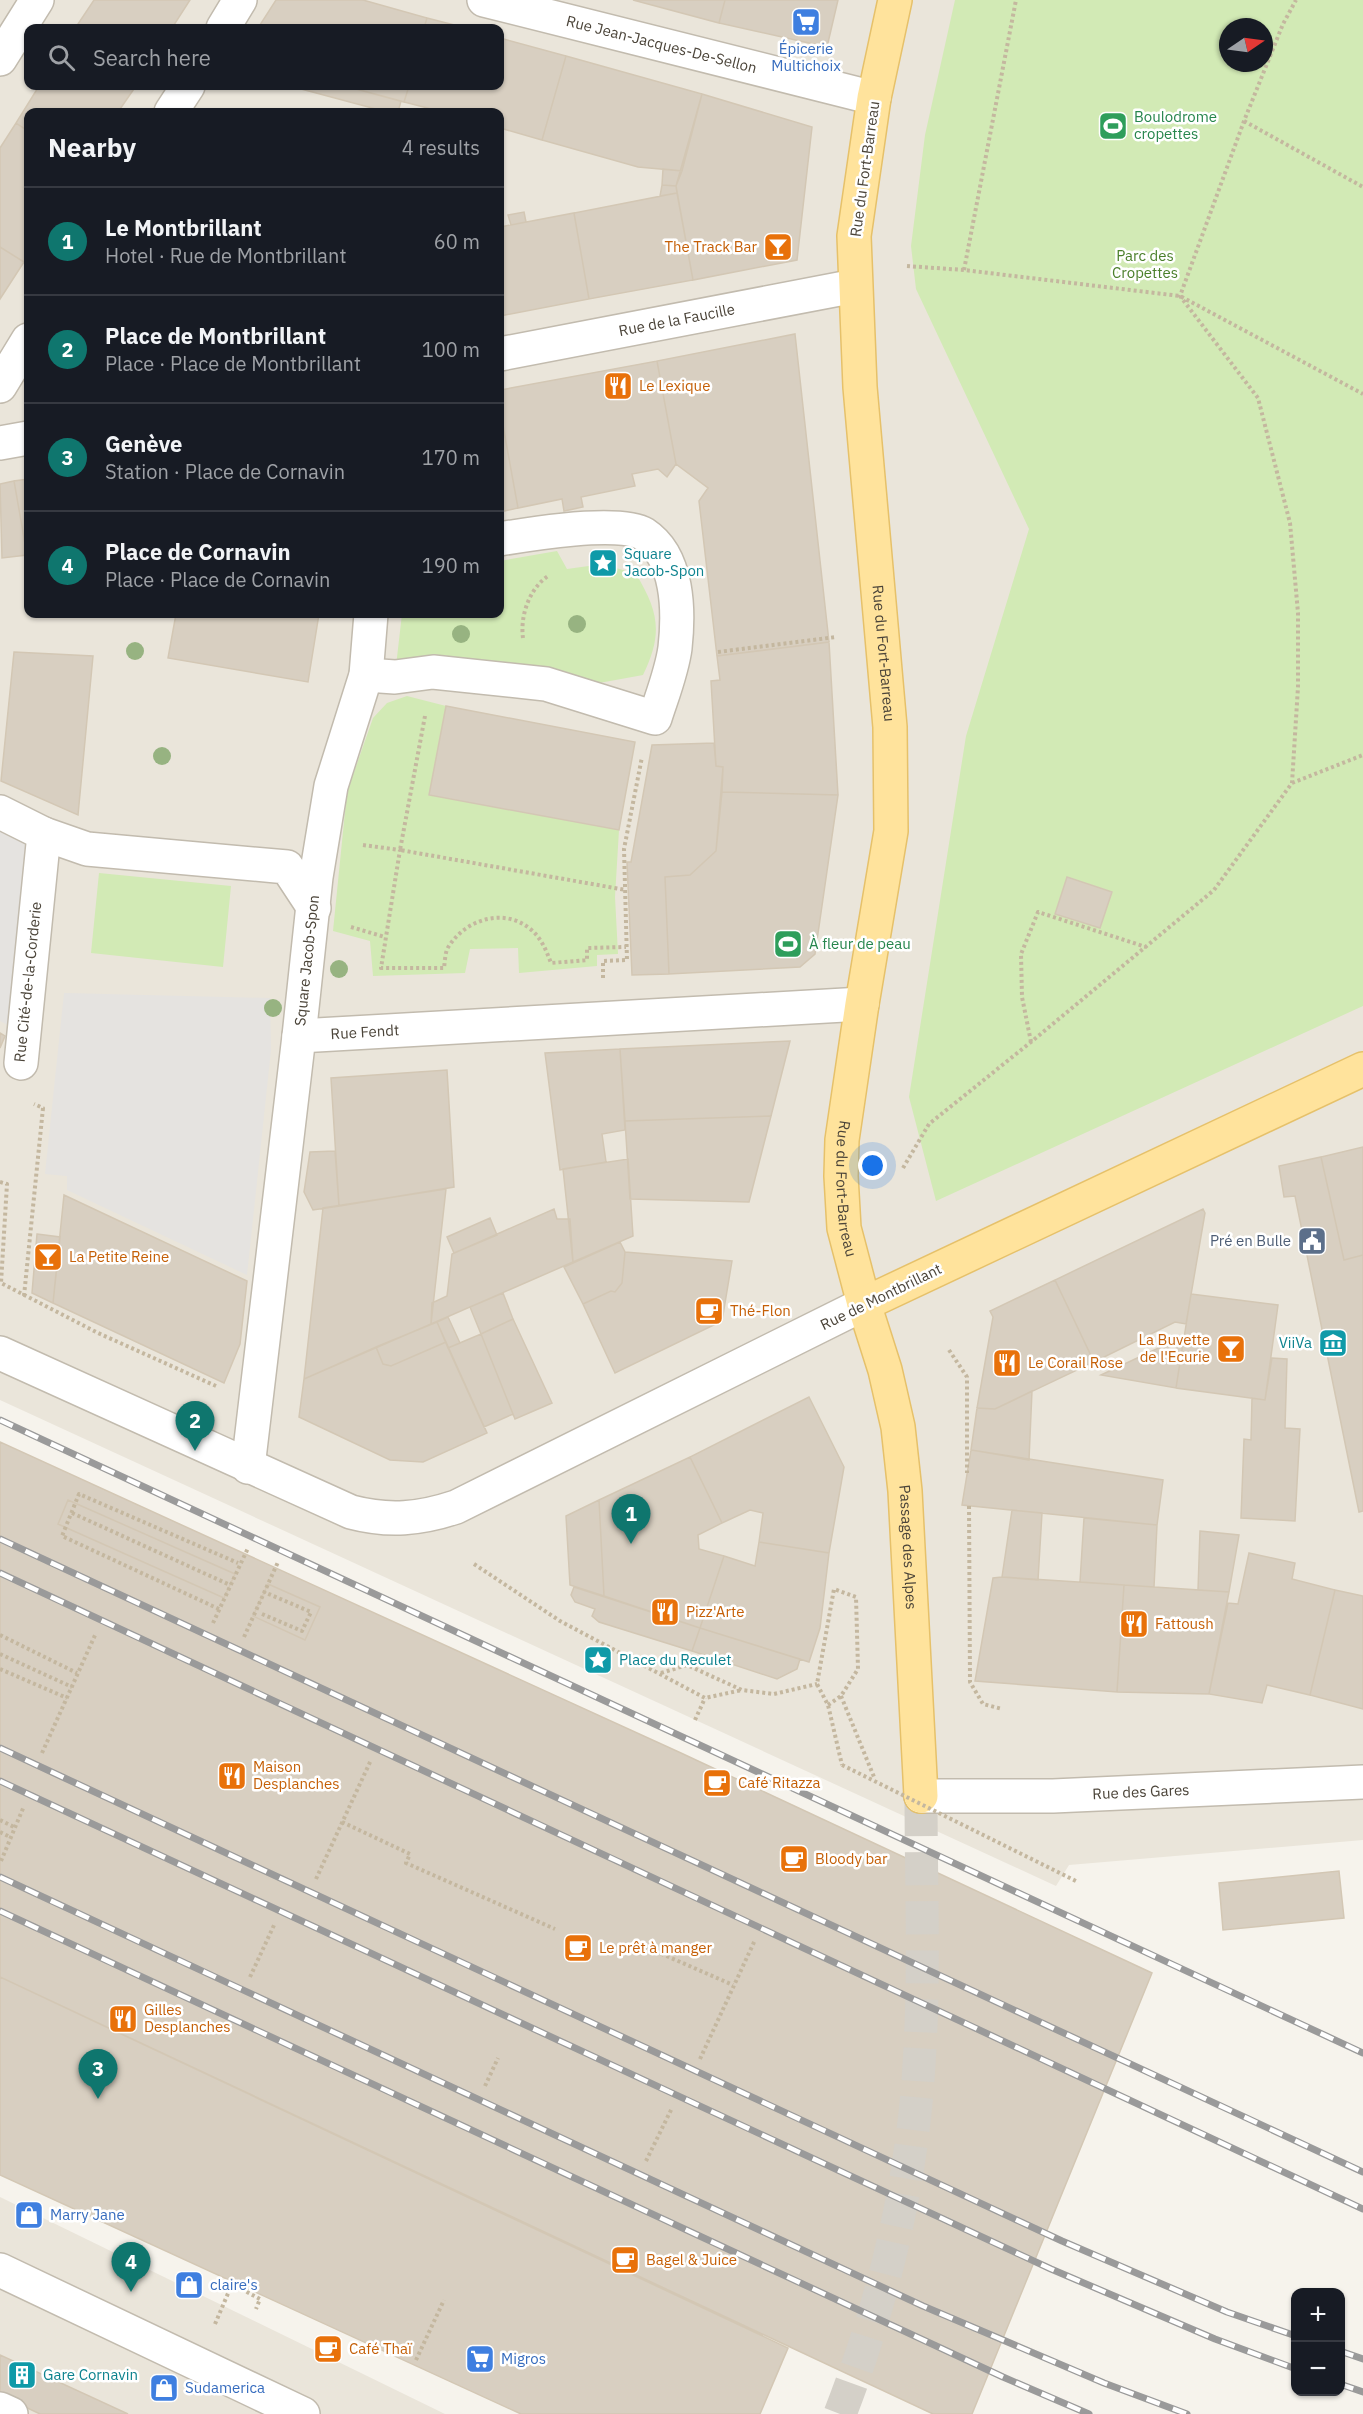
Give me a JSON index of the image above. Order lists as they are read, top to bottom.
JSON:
{
  "streets": {
    "main road": ["Rue du Fort-Barreau", "Rue de Montbrillant", "Passage des Alpes"],
    "street": [
      "Rue Jean-Jacques-De-Sellon",
      "Rue de la Faucille",
      "Square Jacob-Spon",
      "Rue Cité-de-la-Corderie",
      "Rue Fendt",
      "Rue des Gares"
    ]
  },
  "crossings": [
    ["Rue Jean-Jacques-De-Sellon", "Rue du Fort-Barreau"],
    ["Rue du Fort-Barreau", "Rue de la Faucille"],
    ["Rue du Fort-Barreau", "Rue Fendt"],
    ["Rue du Fort-Barreau", "Rue de Montbrillant"],
    ["Rue du Fort-Barreau", "Passage des Alpes"],
    ["Square Jacob-Spon", "Rue Fendt"],
    ["Rue de Montbrillant", "Passage des Alpes"],
    ["Passage des Alpes", "Rue des Gares"]
  ],
  "parks": ["Parc des Cropettes"],
  "places": {
    "supermarket": ["Épicerie Multichoix", "Migros"],
    "sports": ["Boulodrome cropettes", "À fleur de peau"],
    "bar": ["The Track Bar", "La Petite Reine", "La Buvette de l'Ecurie"],
    "restaurant": [
      "Le Lexique",
      "Le Corail Rose",
      "Pizz'Arte",
      "Fattoush",
      "Maison Desplanches",
      "Gilles Desplanches"
    ],
    "place": ["Square Jacob-Spon", "Place du Reculet"],
    "public building": ["Pré en Bulle"],
    "cafe": [
      "Thé-Flon",
      "Café Ritazza",
      "Bloody bar",
      "Le prêt à manger",
      "Bagel & Juice",
      "Café Thaï"
    ],
    "museum": ["ViiVa"],
    "shop": ["Marry Jane", "claire's", "Sudamerica"],
    "building": ["Gare Cornavin"]
  },
  "north": "right",
  "page": {
    "search": "Search here",
    "heading": ["Nearby", "4 results"],
    "list": [
      {
        "mark": "1",
        "name": "Le Montbrillant",
        "note": "Hotel · Rue de Montbrillant",
        "value": "60 m"
      },
      {
        "mark": "2",
        "name": "Place de Montbrillant",
        "note": "Place · Place de Montbrillant",
        "value": "100 m"
      },
      {
        "mark": "3",
        "name": "Genève",
        "note": "Station · Place de Cornavin",
        "value": "170 m"
      },
      {
        "mark": "4",
        "name": "Place de Cornavin",
        "note": "Place · Place de Cornavin",
        "value": "190 m"
      }
    ],
    "pins": [
      "2",
      "1",
      "3",
      "4"
    ],
    "map_buttons": ["+", "−"]
  }
}
